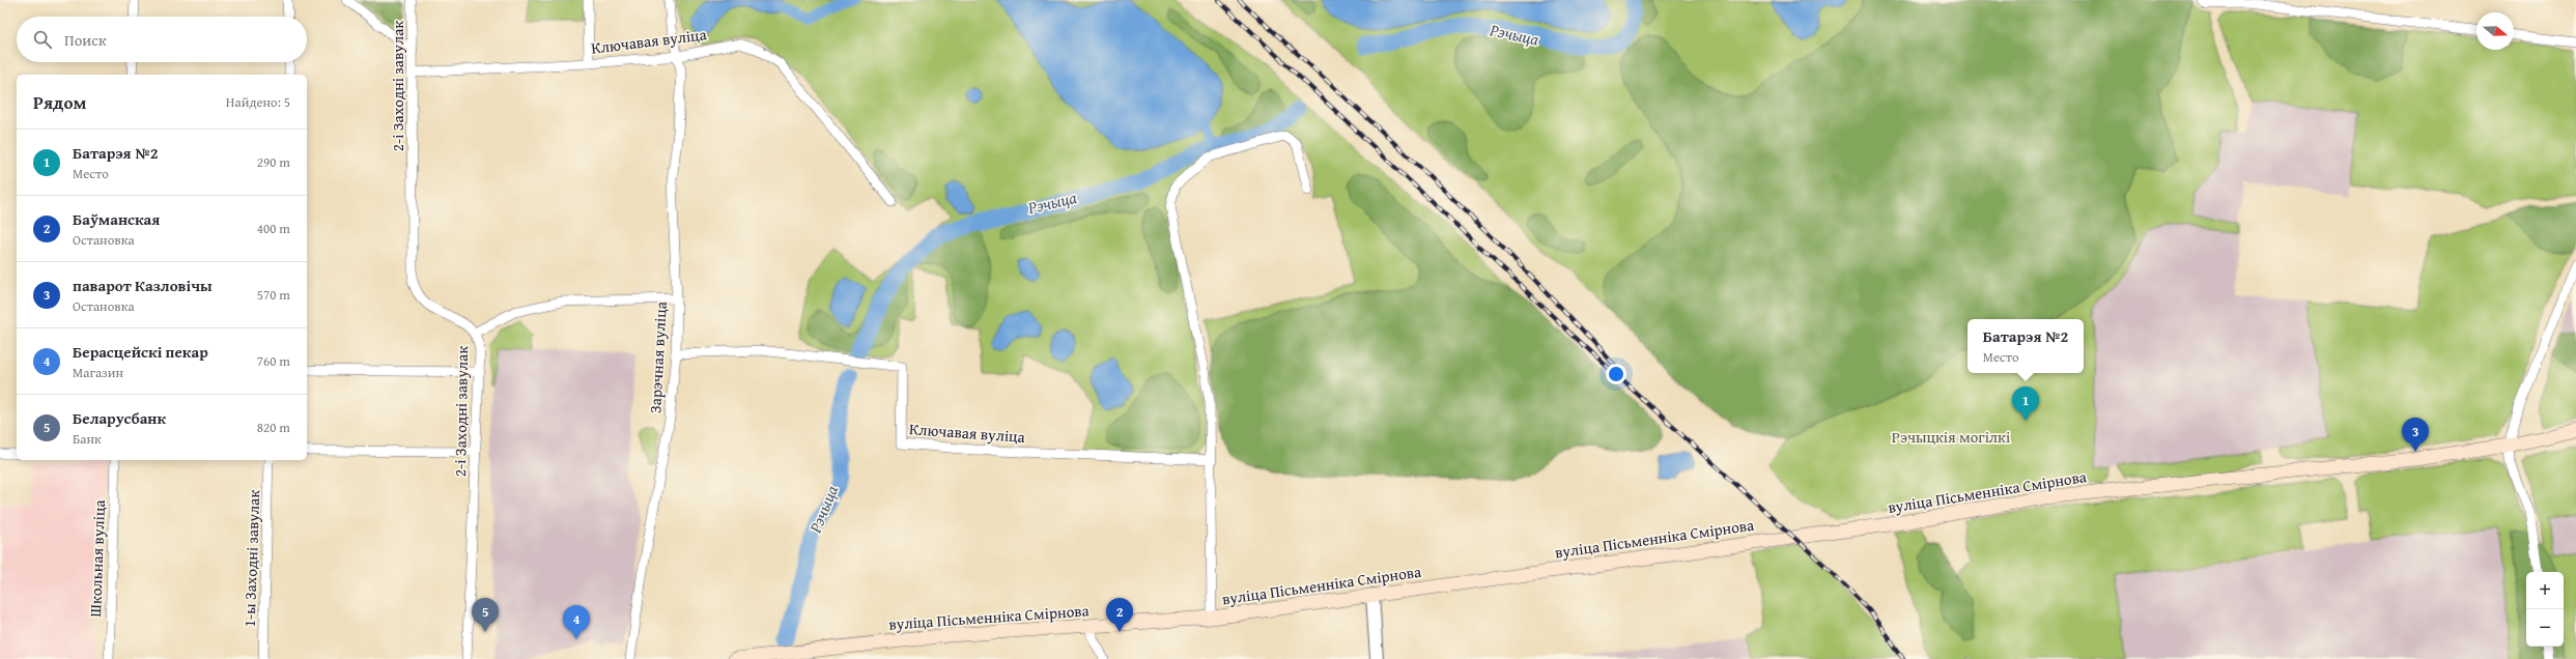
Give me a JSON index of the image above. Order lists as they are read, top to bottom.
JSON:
{
  "streets": {
    "main road": ["вуліца Пісьменніка Смірнова"],
    "street": [
      "Ключавая вуліца",
      "2-і Заходні завулак",
      "Зарэчная вуліца",
      "Школьная вуліца",
      "1-ы Заходні завулак"
    ]
  },
  "crossings": [
    ["Ключавая вуліца", "2-і Заходні завулак"],
    ["Ключавая вуліца", "Зарэчная вуліца"]
  ],
  "water": ["Рэчыца"],
  "parks": ["Рэчыцкія могілкі"],
  "north": "right",
  "page": {
    "search": "Поиск",
    "heading": ["Рядом", "Найдено: 5"],
    "list": [
      {
        "mark": "1",
        "name": "Батарэя №2",
        "note": "Место",
        "value": "290 m"
      },
      {
        "mark": "2",
        "name": "Баўманская",
        "note": "Остановка",
        "value": "400 m"
      },
      {
        "mark": "3",
        "name": "паварот Казловічы",
        "note": "Остановка",
        "value": "570 m"
      },
      {
        "mark": "4",
        "name": "Берасцейскі пекар",
        "note": "Магазин",
        "value": "760 m"
      },
      {
        "mark": "5",
        "name": "Беларусбанк",
        "note": "Банк",
        "value": "820 m"
      }
    ],
    "popup": ["Батарэя №2", "Место"],
    "pins": [
      "1",
      "3",
      "2",
      "5",
      "4"
    ],
    "map_buttons": ["+", "−"]
  }
}
